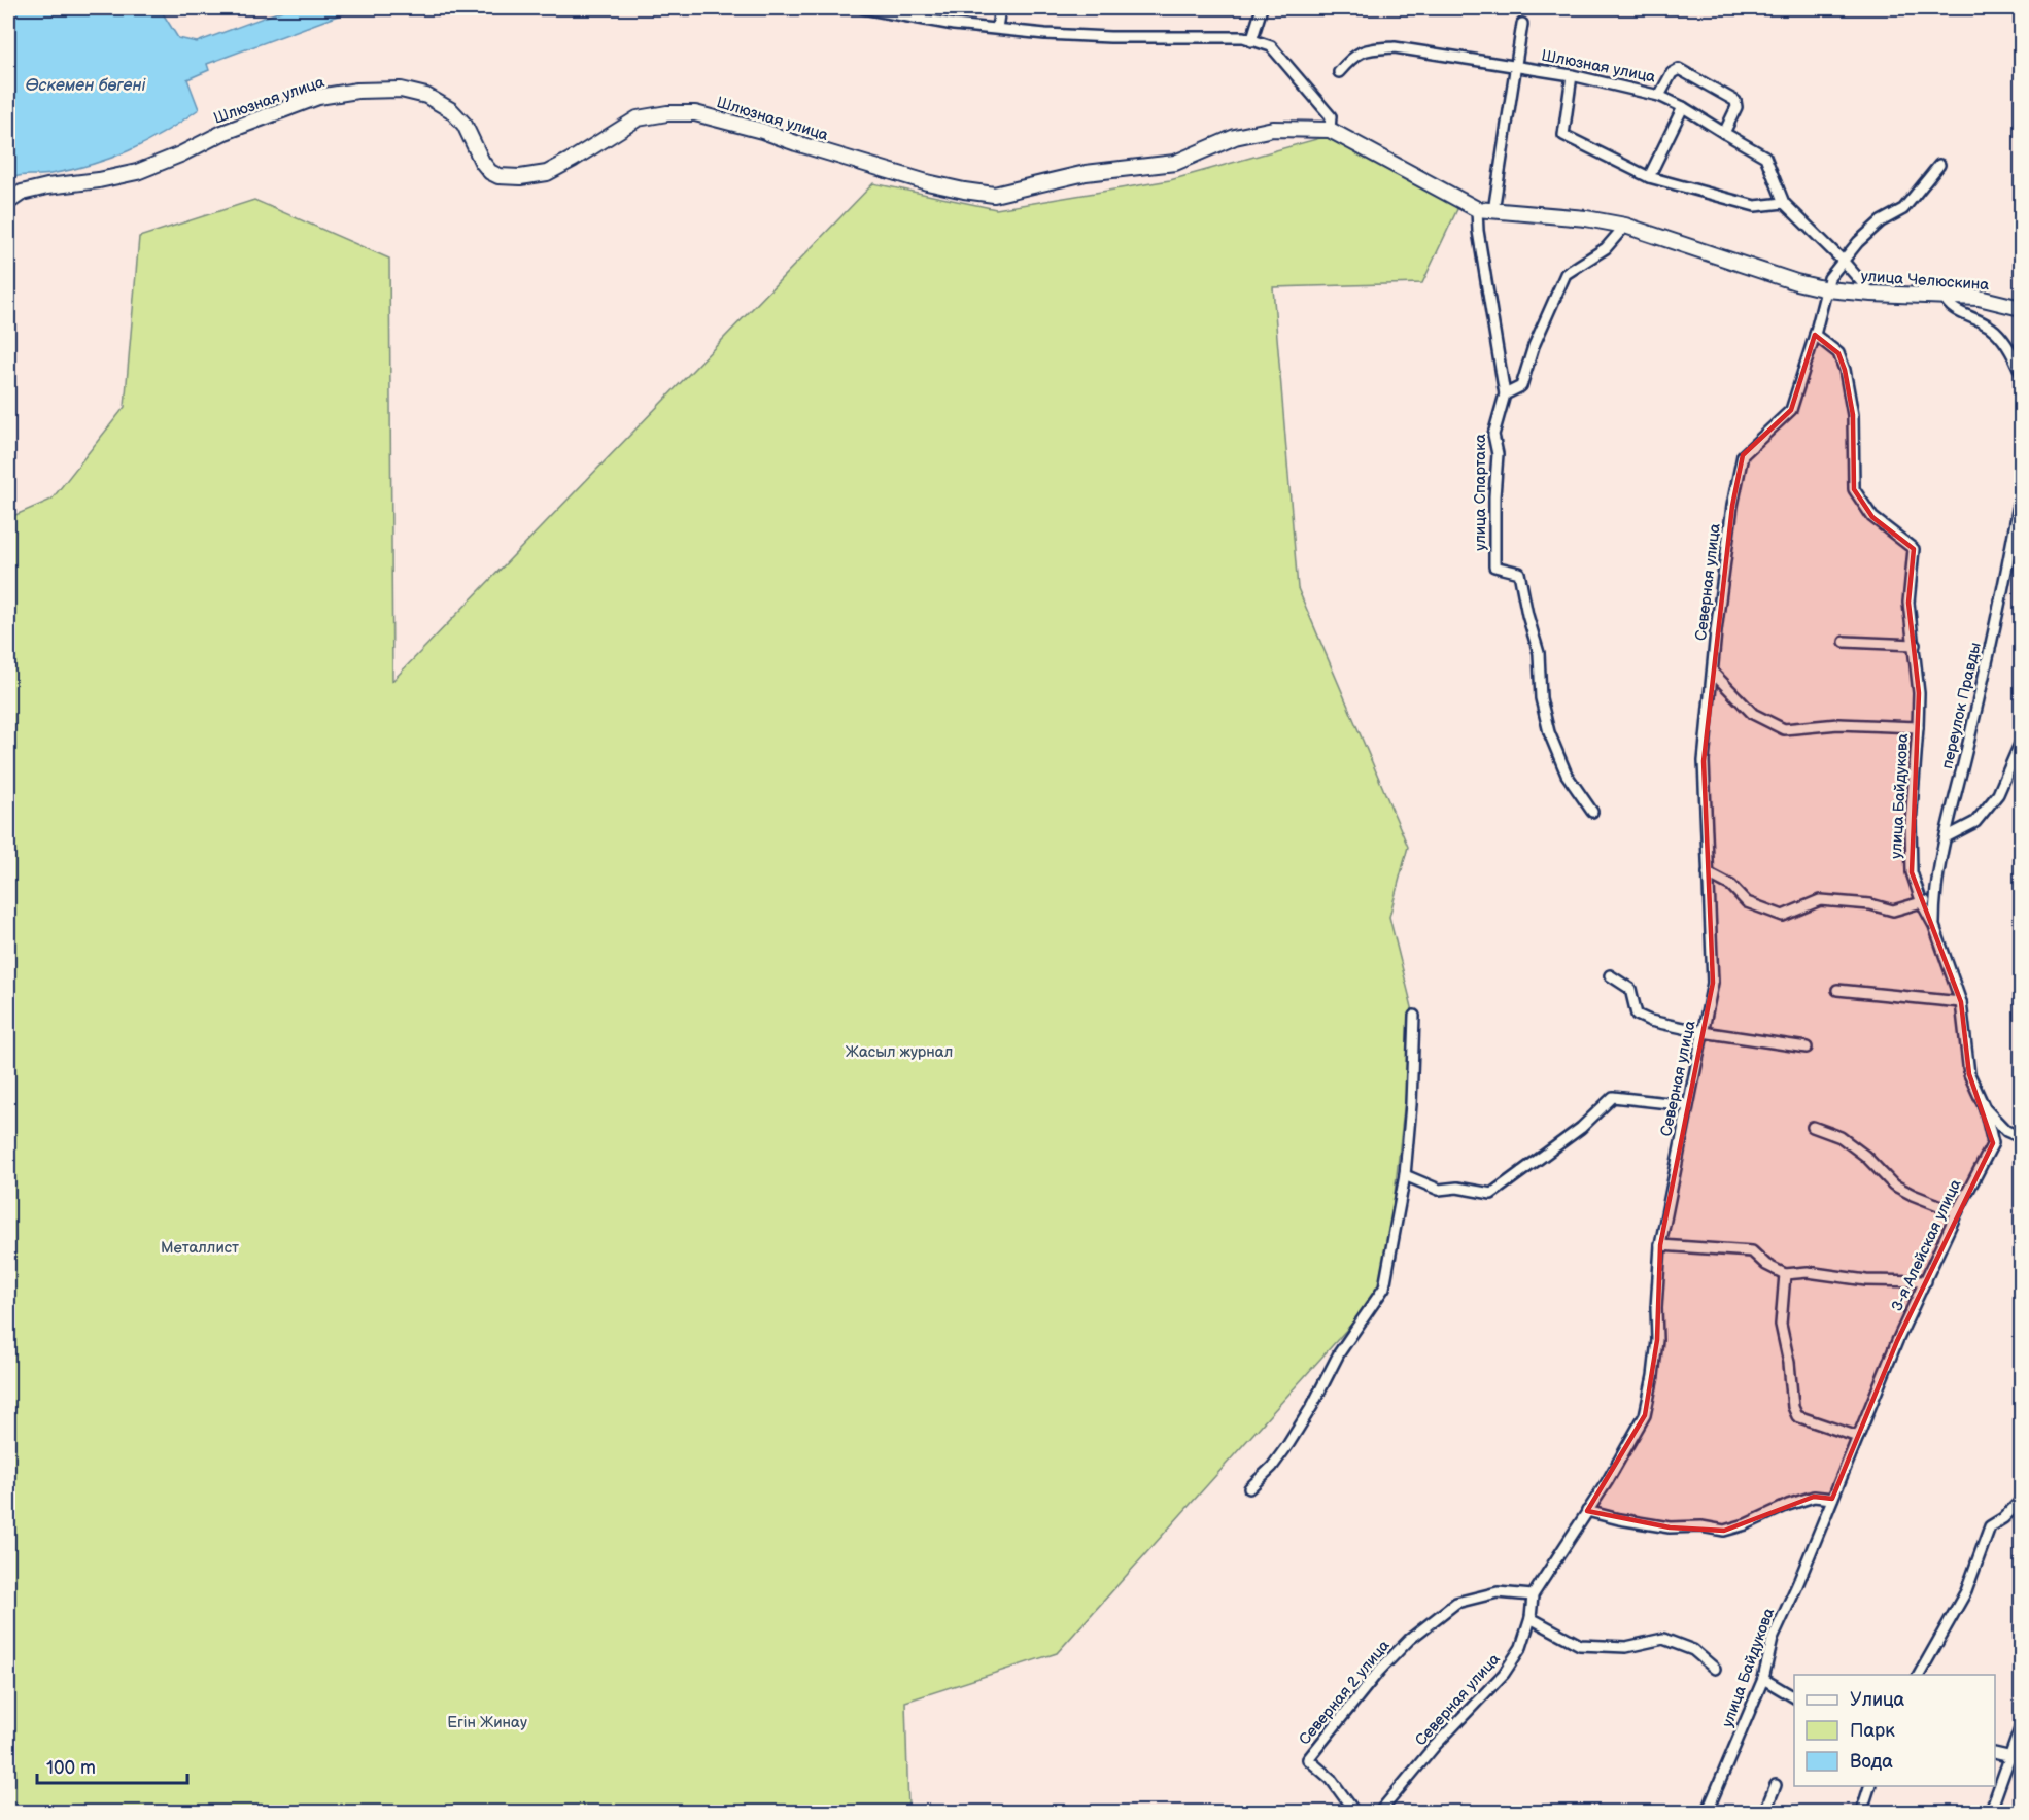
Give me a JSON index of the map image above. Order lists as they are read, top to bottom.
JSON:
{
  "streets": {
    "street": [
      "Шлюзная улица",
      "улица Челюскина",
      "улица Спартака",
      "Северная улица",
      "переулок Правды",
      "улица Байдукова",
      "3-я Алейская улица",
      "Северная 2 улица"
    ]
  },
  "crossings": [
    ["Шлюзная улица", "улица Челюскина"],
    ["Шлюзная улица", "улица Спартака"],
    ["Шлюзная улица", "Северная улица"],
    ["улица Челюскина", "Северная улица"],
    ["Северная улица", "улица Байдукова"],
    ["Северная улица", "Северная 2 улица"],
    ["переулок Правды", "улица Байдукова"],
    ["улица Байдукова", "3-я Алейская улица"]
  ],
  "water": ["Өскемен бөгені"],
  "parks": ["Жасыл журнал", "Металлист", "Егін Жинау"],
  "legend": ["Улица", "Парк", "Вода"],
  "scale_bar": "100 m"
}
